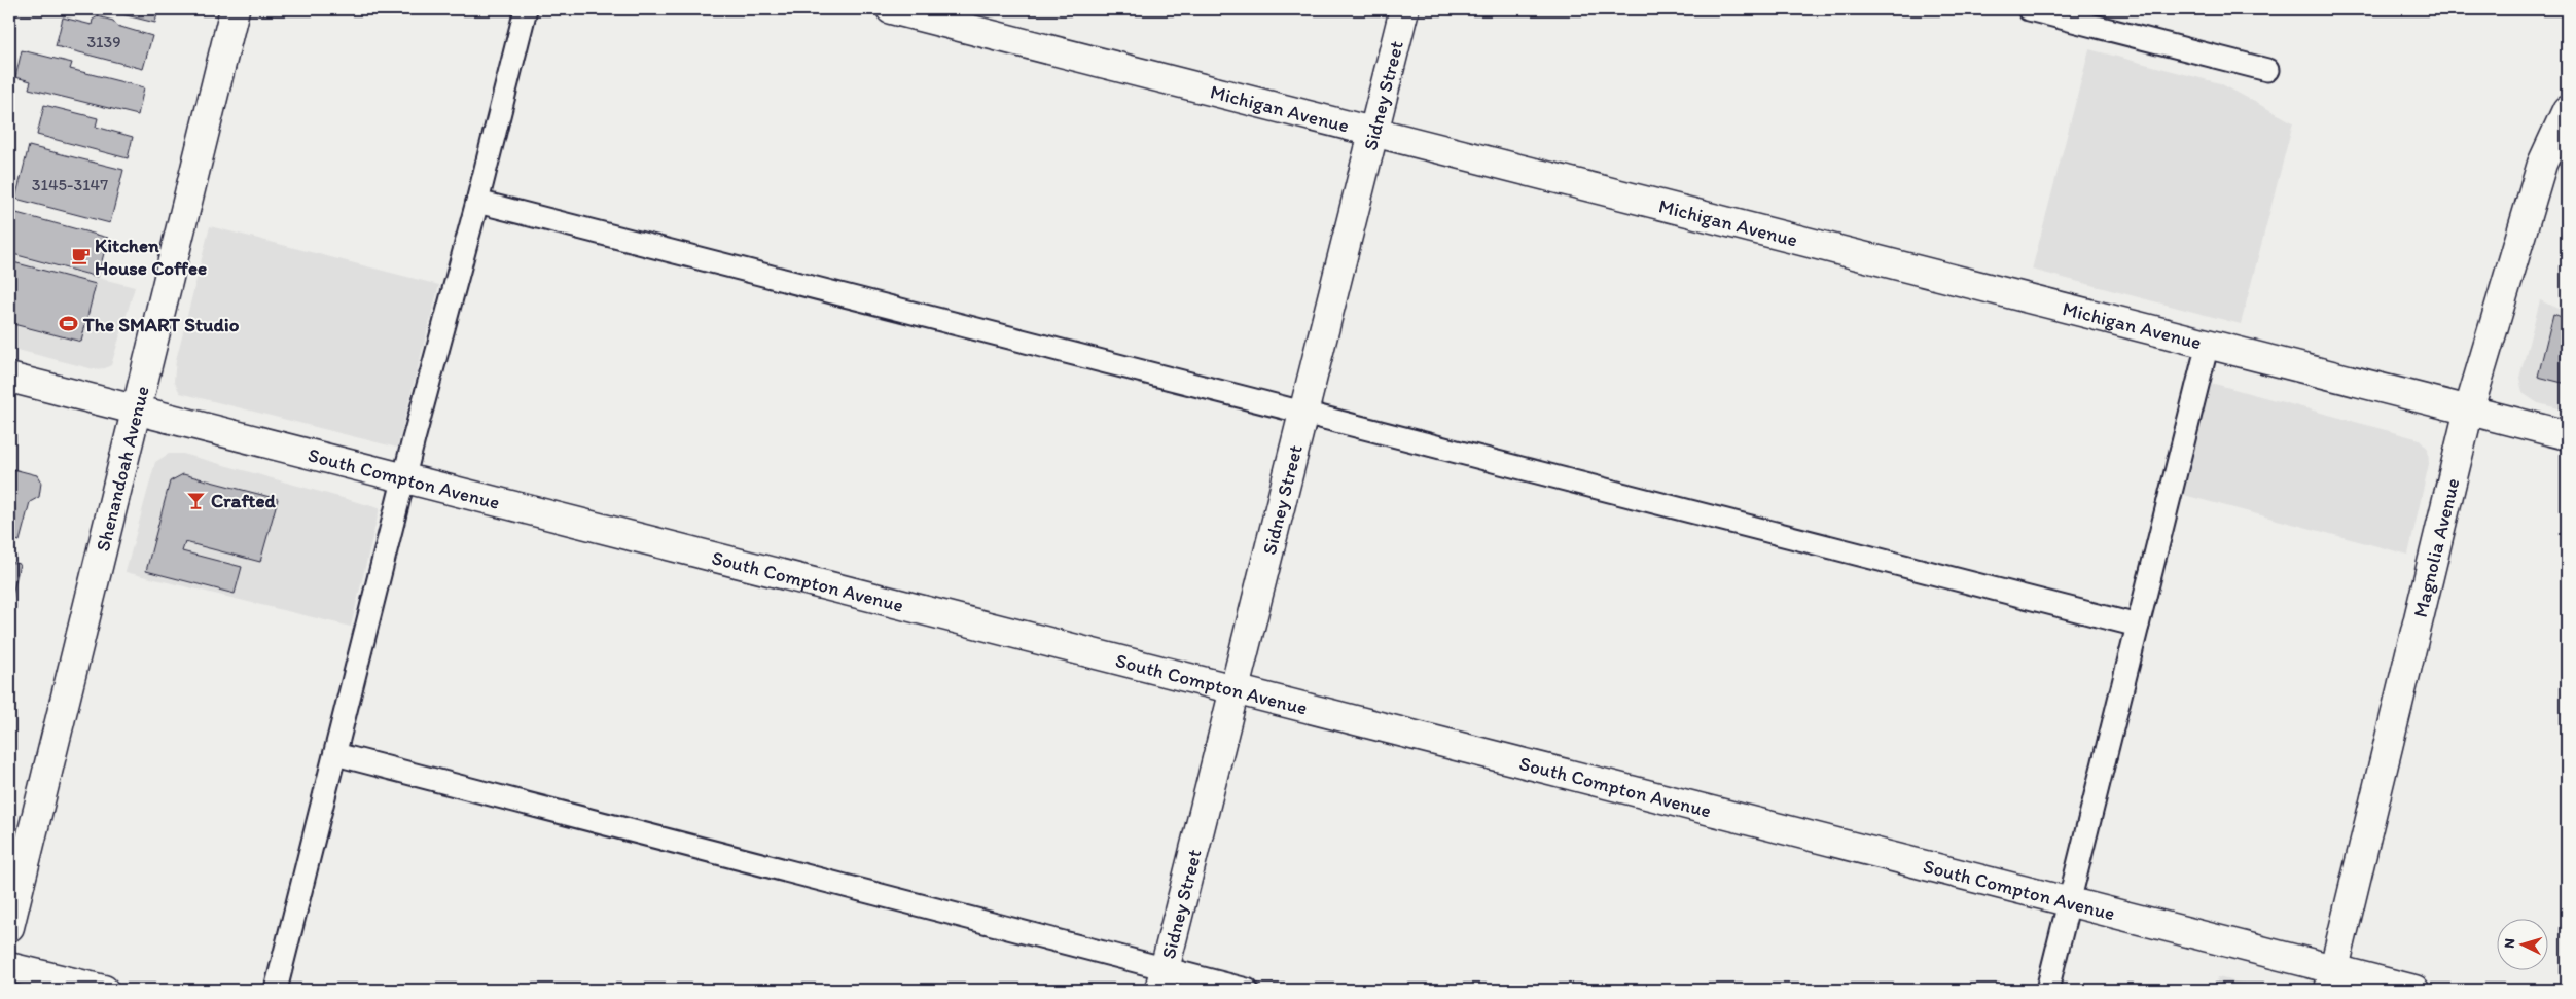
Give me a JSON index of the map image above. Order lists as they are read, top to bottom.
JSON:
{
  "streets": {
    "street": [
      "Sidney Street",
      "Michigan Avenue",
      "Shenandoah Avenue",
      "South Compton Avenue",
      "Magnolia Avenue"
    ]
  },
  "crossings": [
    ["Sidney Street", "Michigan Avenue"],
    ["Sidney Street", "South Compton Avenue"],
    ["Michigan Avenue", "Magnolia Avenue"],
    ["Shenandoah Avenue", "South Compton Avenue"],
    ["South Compton Avenue", "Magnolia Avenue"]
  ],
  "places": {
    "cafe": ["Kitchen House Coffee"],
    "sports": ["The SMART Studio"],
    "bar": ["Crafted"]
  },
  "house_numbers": ["3139", "3145-3147"],
  "north": "left"
}
